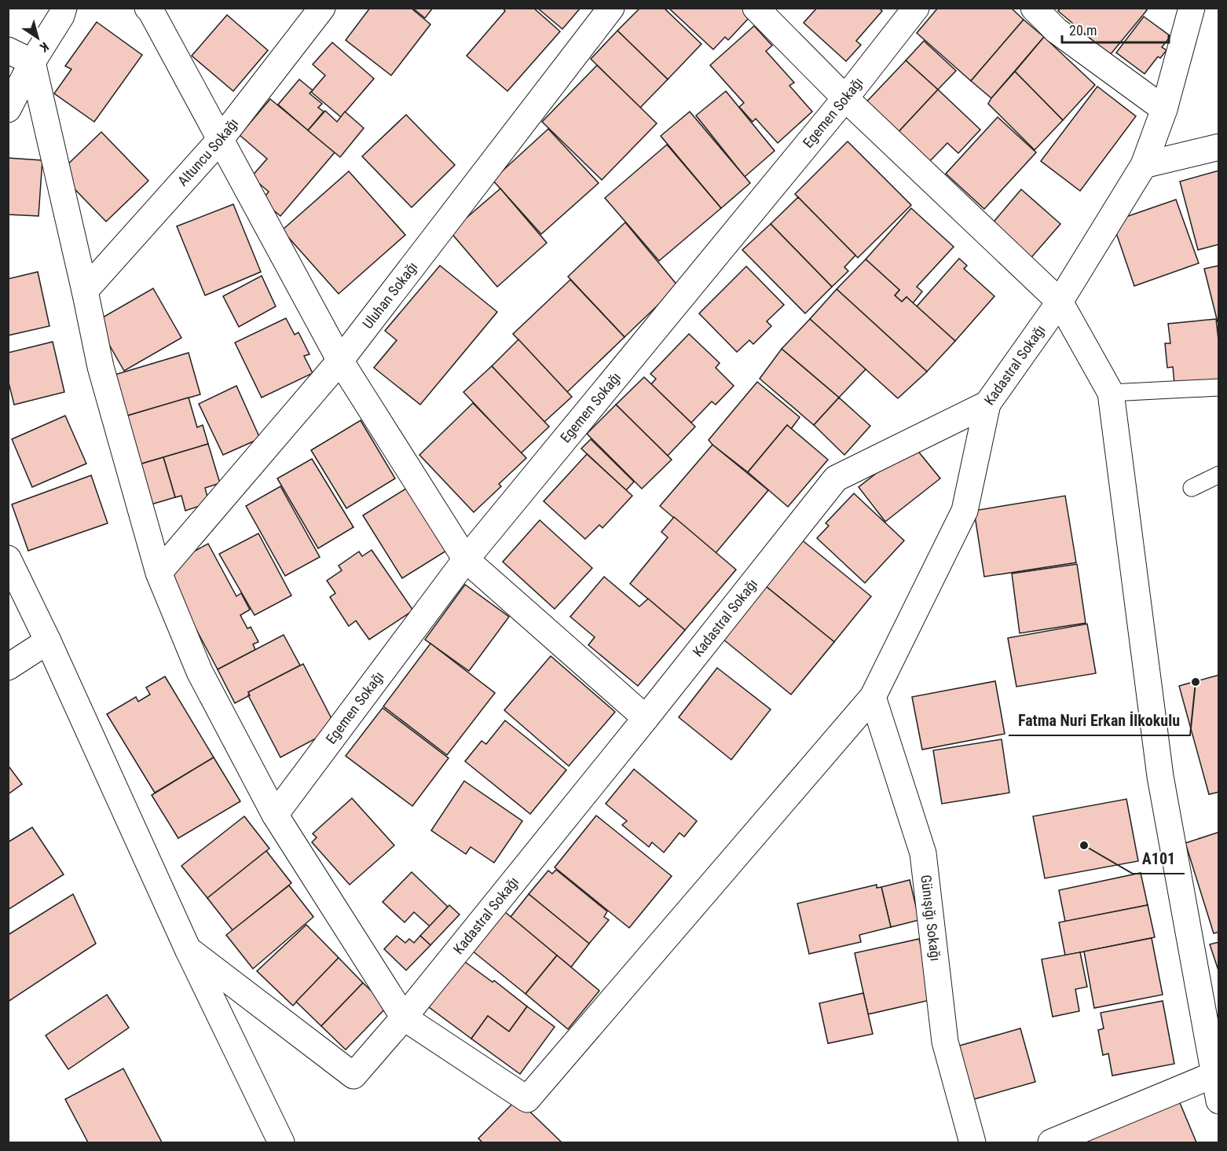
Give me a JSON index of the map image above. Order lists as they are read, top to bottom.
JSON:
{
  "streets": {
    "street": [
      "Egemen Sokağı",
      "Altuncu Sokağı",
      "Uluhan Sokağı",
      "Kadastral Sokağı",
      "Günışığı Sokağı"
    ]
  },
  "places": ["Fatma Nuri Erkan İlkokulu", "A101"],
  "scale_bar": "20 m",
  "north": "bottom right"
}
